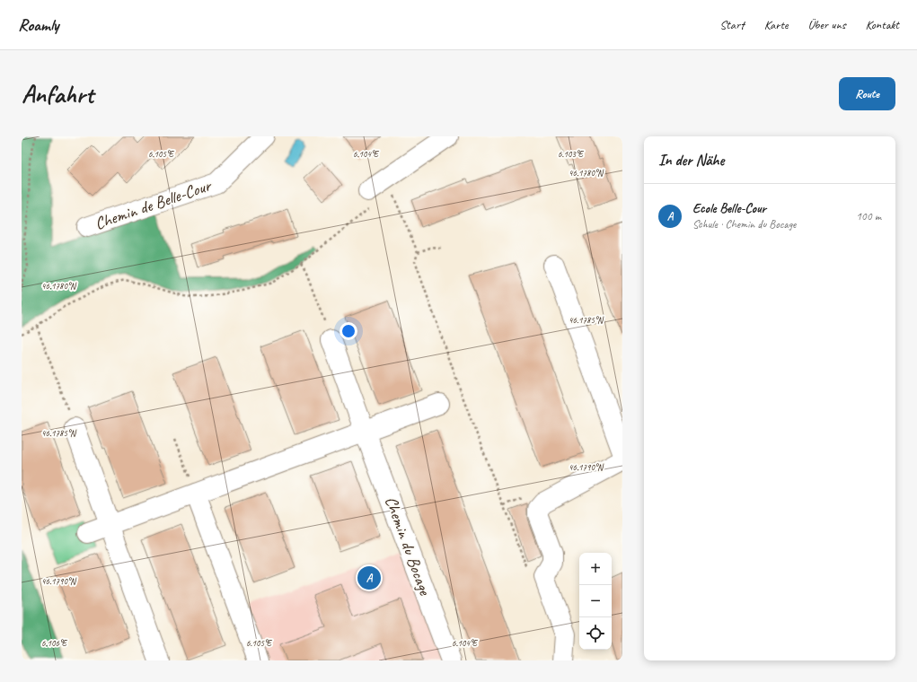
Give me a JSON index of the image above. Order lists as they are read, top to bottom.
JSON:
{
  "streets": {
    "street": ["Chemin de Belle-Cour", "Chemin du Bocage"]
  },
  "page": {
    "header": "Roamly",
    "nav": [
      "Start",
      "Karte",
      "Über uns",
      "Kontakt"
    ],
    "buttons": "Route",
    "title": "Anfahrt",
    "heading": "In der Nähe",
    "list": [
      {
        "mark": "A",
        "name": "Ecole Belle-Cour",
        "note": "Schule · Chemin du Bocage",
        "value": "100 m"
      }
    ],
    "map_buttons": ["+", "−"],
    "pins": "A"
  },
  "coordinates": [
    "6.105°E",
    "6.104°E",
    "6.103°E",
    "46.1780°N",
    "46.1785°N",
    "46.1790°N",
    "6.106°E"
  ]
}
